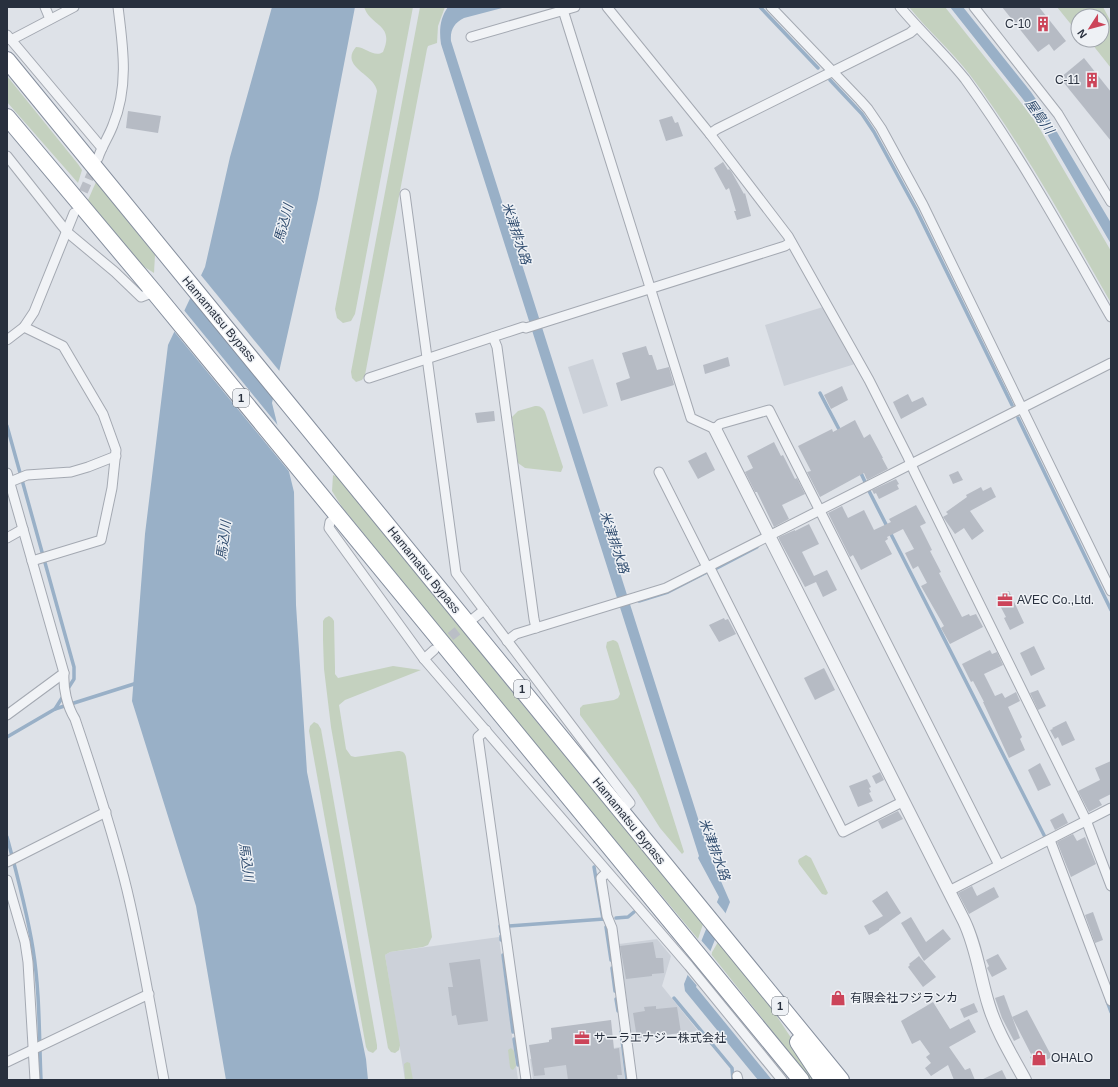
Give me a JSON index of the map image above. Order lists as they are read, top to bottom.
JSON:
{
  "streets": {
    "highway": ["Hamamatsu Bypass", "1"]
  },
  "water": ["屋島川", "馬込川", "米津排水路"],
  "places": {
    "building": ["C-10", "C-11"],
    "office": ["AVEC Co.,Ltd.", "サーラエナジー株式会社"],
    "shop": ["有限会社フジランカ", "OHALO"]
  },
  "north": "bottom left"
}
